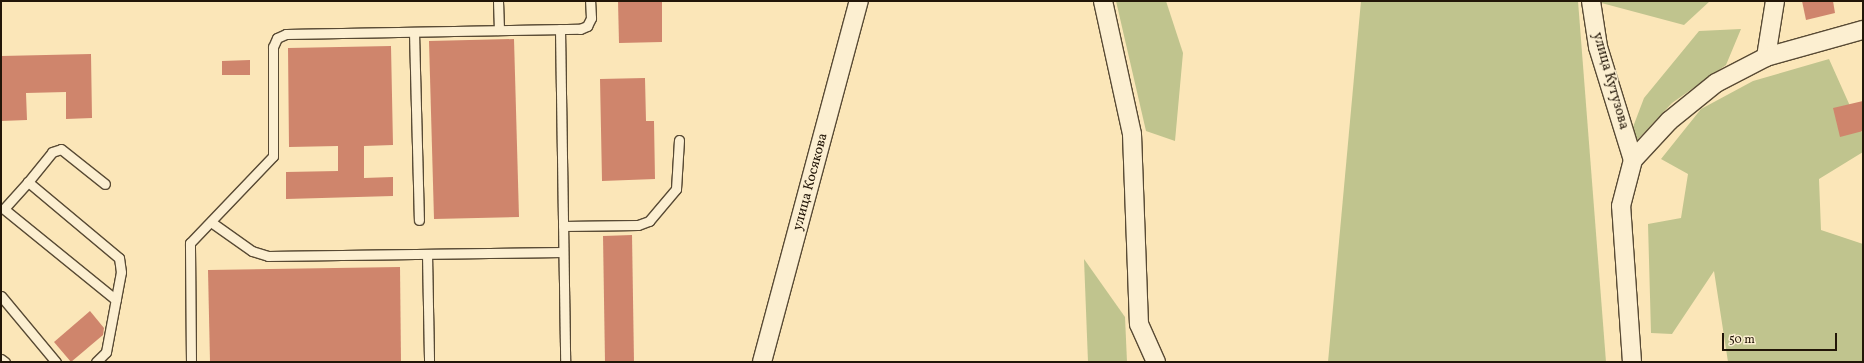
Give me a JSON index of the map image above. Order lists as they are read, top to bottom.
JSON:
{
  "streets": {
    "street": ["улица Кутузова", "улица Косякова"]
  },
  "scale_bar": "50 m"
}
